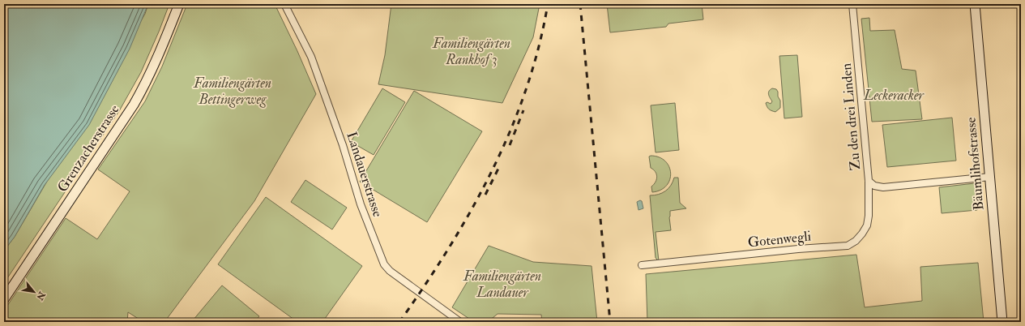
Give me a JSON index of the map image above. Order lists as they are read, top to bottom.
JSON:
{
  "streets": {
    "main road": ["Grenzacherstrasse", "Bäumlihofstrasse"],
    "street": ["Zu den drei Linden", "Landauerstrasse", "Gotenwegli"]
  },
  "crossings": [
    ["Zu den drei Linden", "Bäumlihofstrasse"],
    ["Zu den drei Linden", "Gotenwegli"]
  ],
  "parks": [
    "Familiengärten Rankhof 3",
    "Familiengärten Bettingerweg",
    "Leckeracker",
    "Familiengärten Landauer"
  ],
  "north": "bottom right"
}
